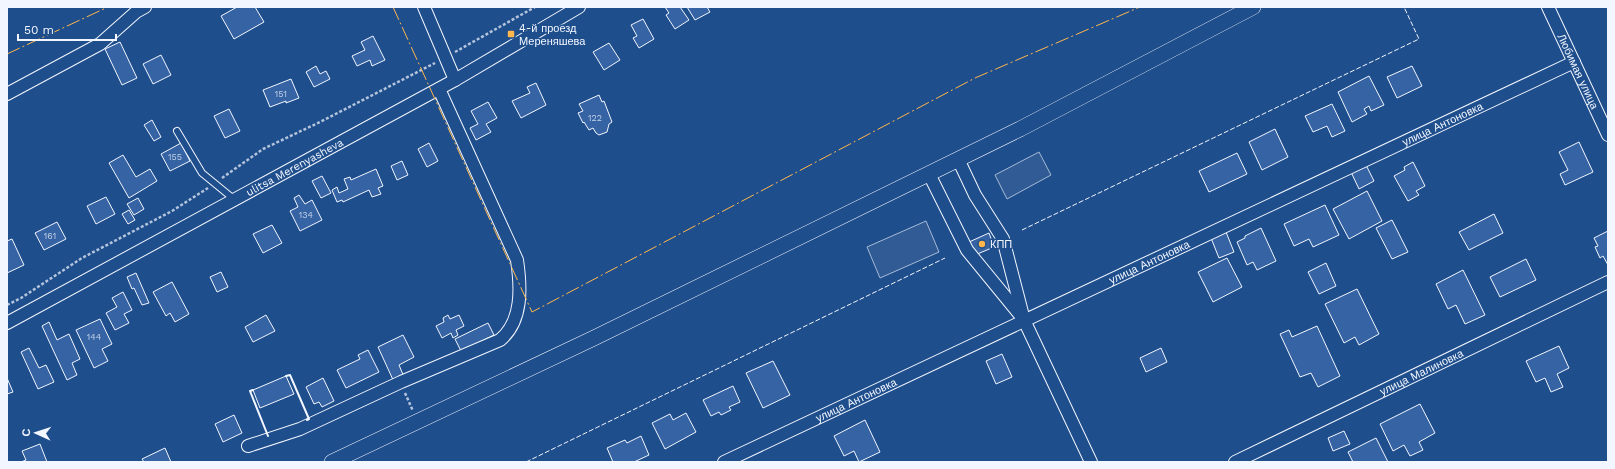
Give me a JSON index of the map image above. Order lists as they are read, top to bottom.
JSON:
{
  "streets": {
    "street": [
      "Любимая улица",
      "улица Антоновка",
      "ulitsa Merenyasheva",
      "улица Малиновка"
    ]
  },
  "crossings": [
    ["Любимая улица", "улица Антоновка"]
  ],
  "places": {
    "transit": ["4-й проезд Мереняшева"],
    "other": ["КПП"]
  },
  "house_numbers": [
    "151",
    "122",
    "155",
    "134",
    "161",
    "144"
  ],
  "scale_bar": "50 m",
  "north": "left"
}
